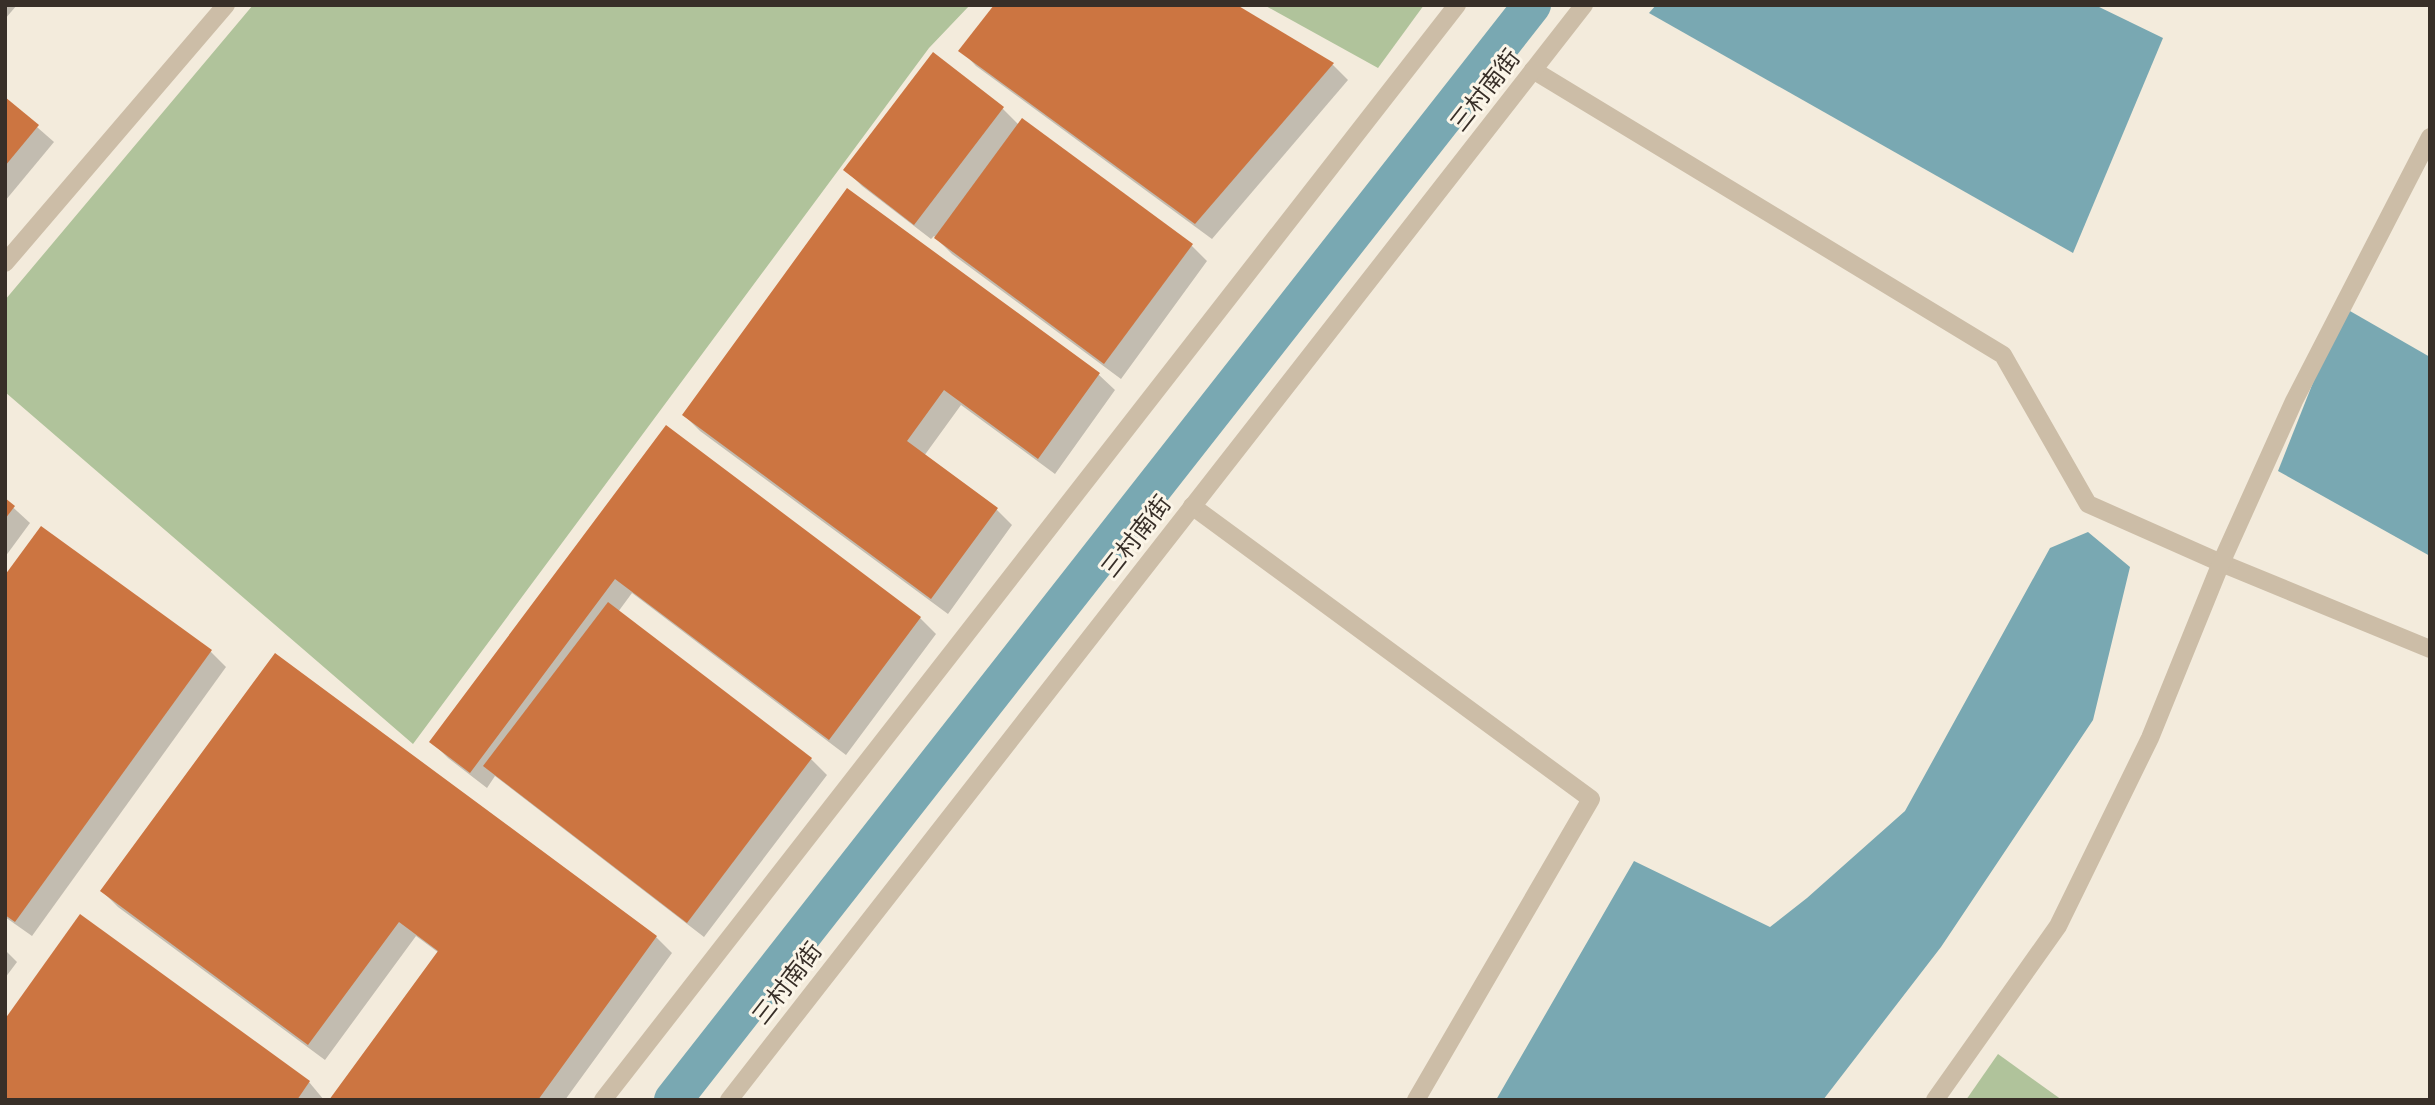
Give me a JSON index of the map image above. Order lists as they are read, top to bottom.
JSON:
{
  "streets": {
    "street": ["三村南街"]
  }
}
